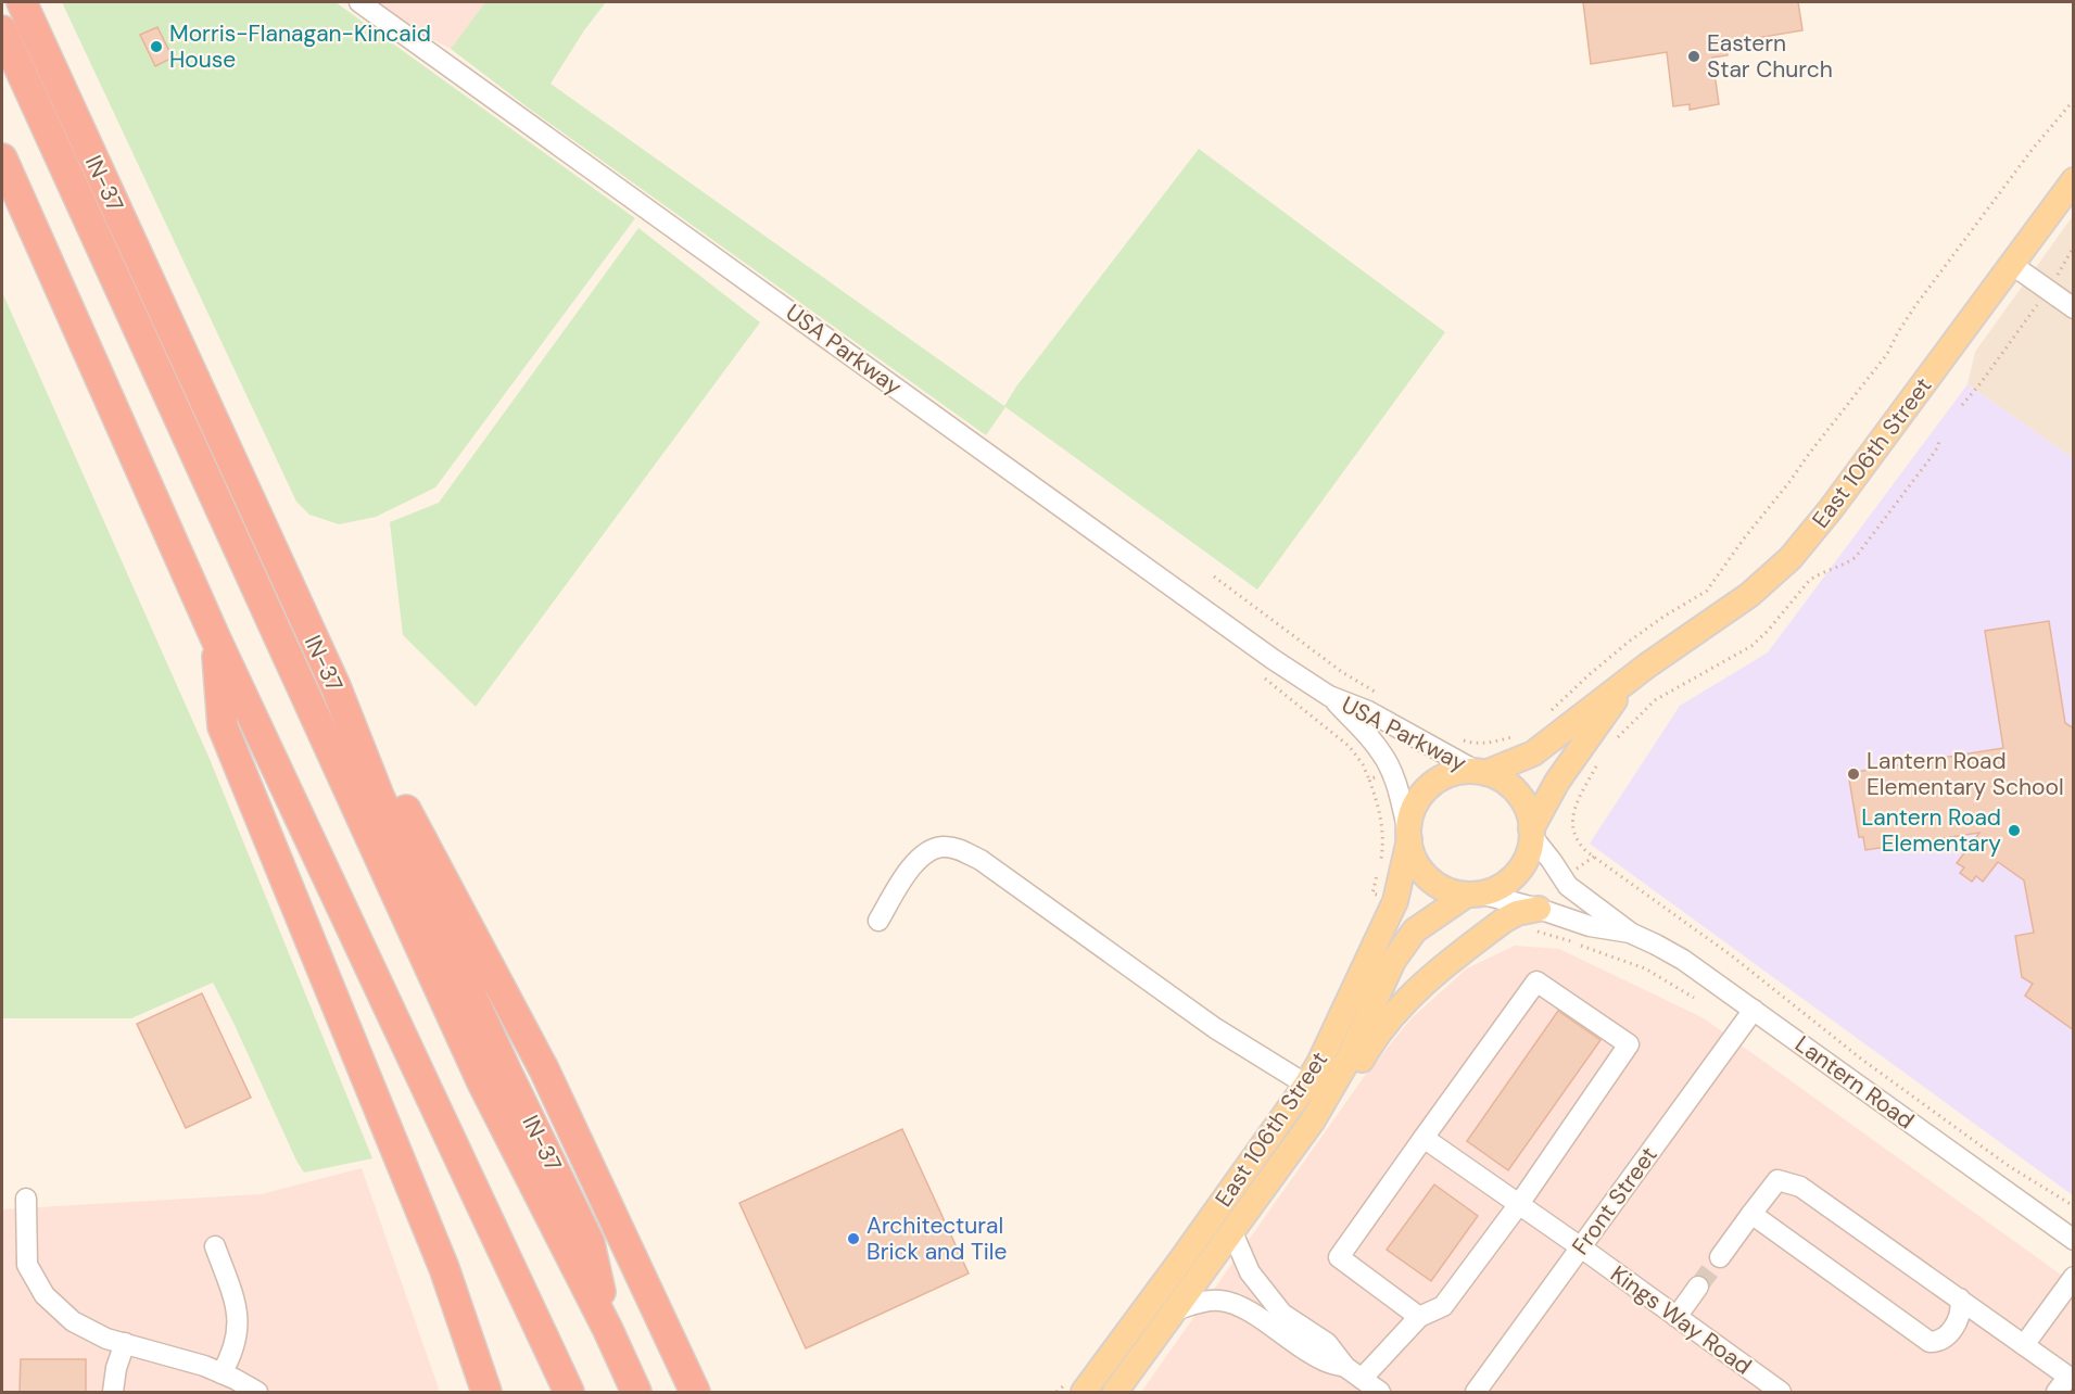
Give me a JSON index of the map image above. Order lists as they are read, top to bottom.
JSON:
{
  "streets": {
    "highway": ["IN-37"],
    "main road": ["East 106th Street"],
    "street": [
      "USA Parkway",
      "Lantern Road",
      "Front Street",
      "Kings Way Road"
    ]
  },
  "crossings": [
    ["USA Parkway", "East 106th Street"],
    ["USA Parkway", "Lantern Road"],
    ["East 106th Street", "Lantern Road"],
    ["Lantern Road", "Front Street"],
    ["Front Street", "Kings Way Road"]
  ],
  "places": [
    "Morris-Flanagan-Kincaid House",
    "Eastern Star Church",
    "Lantern Road Elementary School",
    "Lantern Road Elementary",
    "Architectural Brick and Tile"
  ]
}
